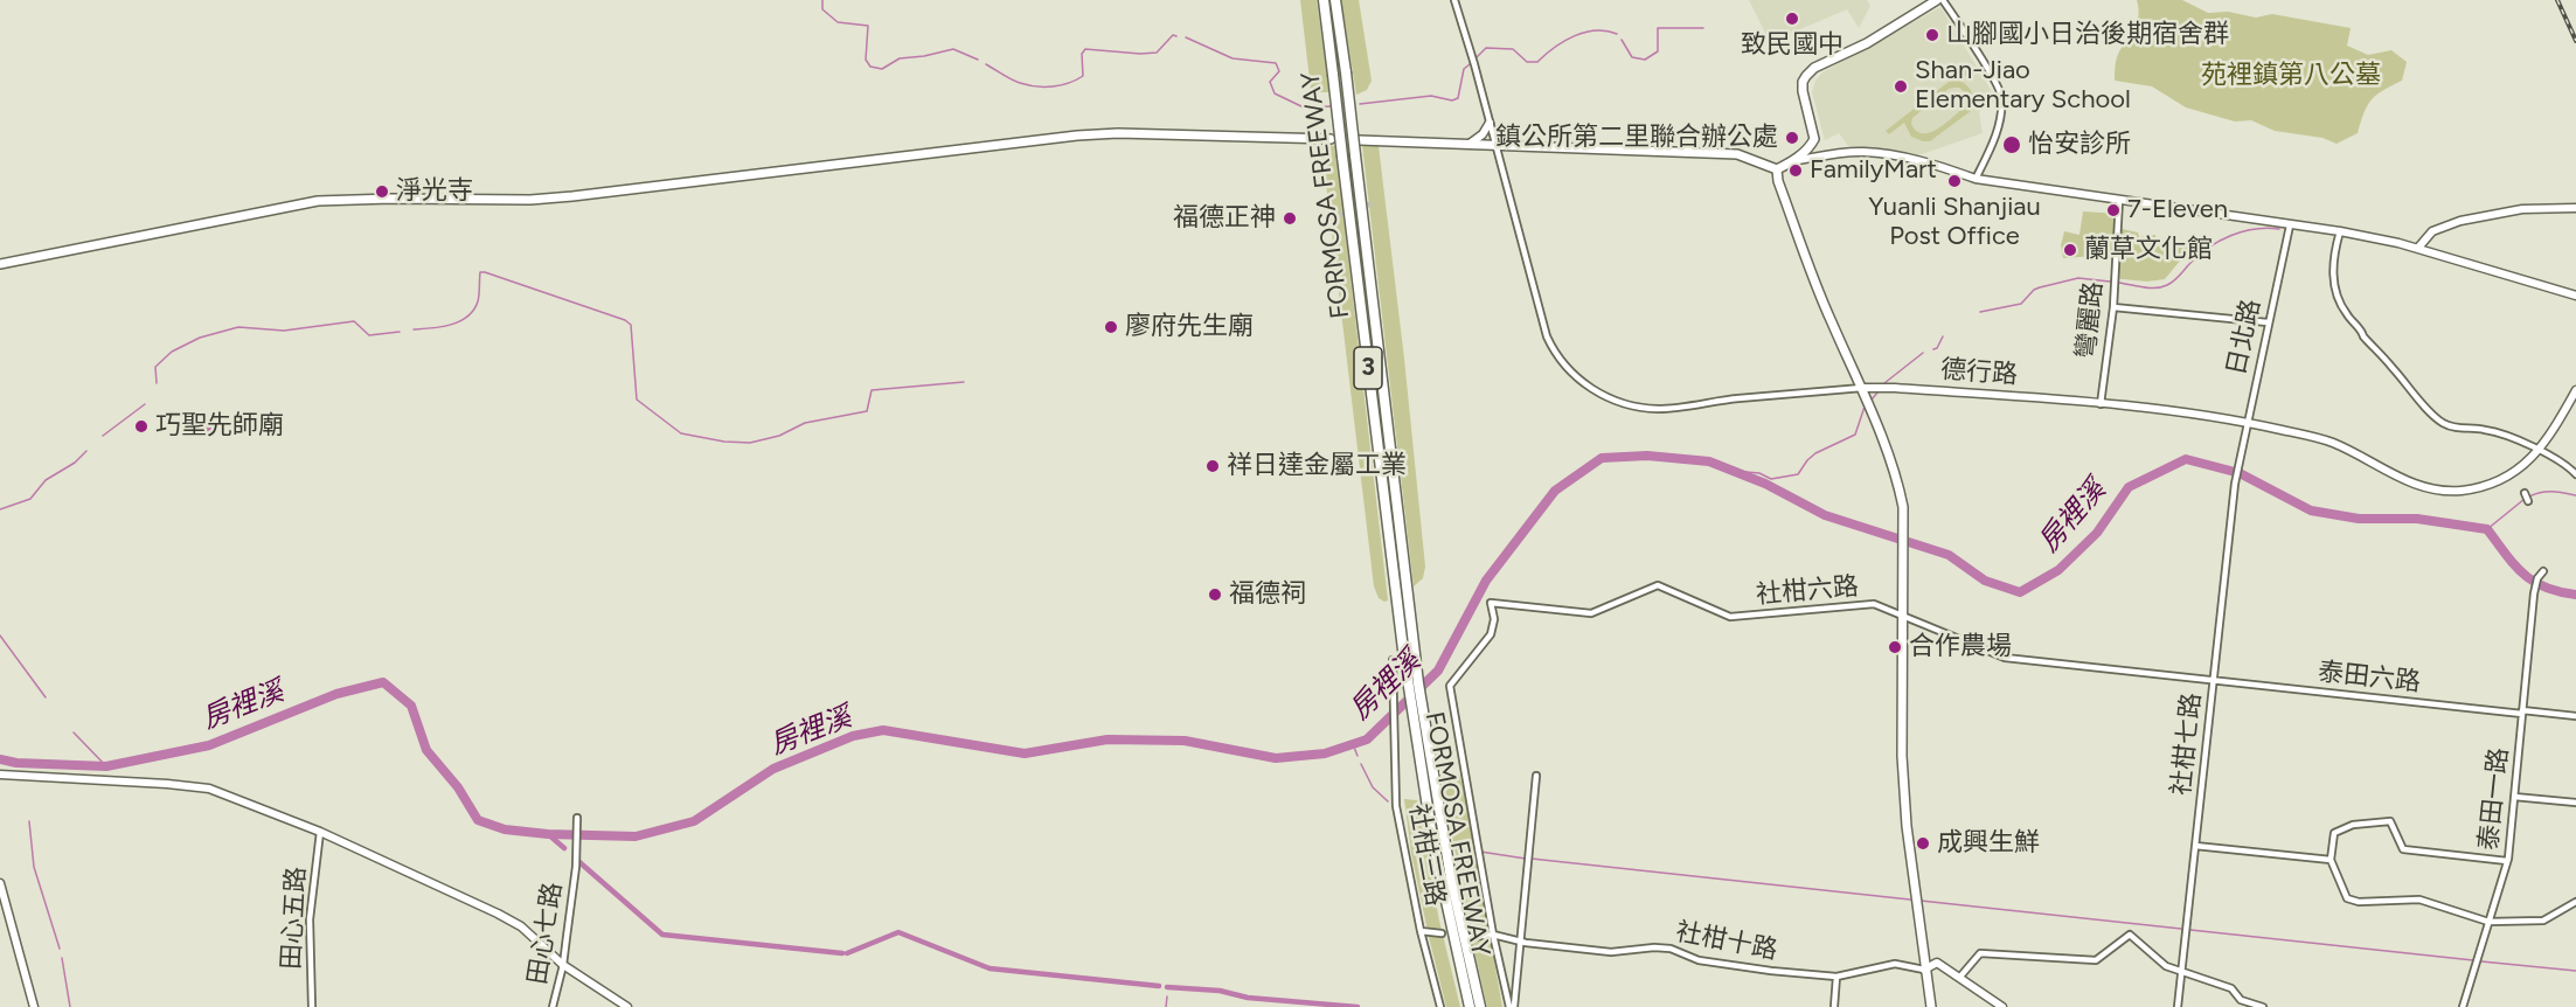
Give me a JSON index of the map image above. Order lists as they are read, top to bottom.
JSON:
{
  "streets": {
    "highway": ["FORMOSA FREEWAY", "3"],
    "street": [
      "彎麗路",
      "日北路",
      "德行路",
      "社柑六路",
      "泰田六路",
      "社柑七路",
      "泰田一路",
      "社柑三路",
      "田心五路",
      "田心七路",
      "社柑十路"
    ]
  },
  "crossings": [
    ["彎麗路", "德行路"],
    ["日北路", "德行路"],
    ["日北路", "社柑七路"],
    ["社柑六路", "泰田六路"],
    ["社柑六路", "社柑七路"],
    ["社柑六路", "社柑十路"],
    ["泰田六路", "社柑七路"],
    ["泰田六路", "泰田一路"]
  ],
  "water": ["房裡溪"],
  "parks": ["苑裡鎮第八公墓"],
  "places": [
    "致民國中",
    "山腳國小日治後期宿舍群",
    "Shan-Jiao Elementary School",
    "鎮公所第二里聯合辦公處",
    "怡安診所",
    "FamilyMart",
    "Yuanli Shanjiau Post Office",
    "淨光寺",
    "7-Eleven",
    "福德正神",
    "蘭草文化館",
    "廖府先生廟",
    "巧聖先師廟",
    "祥日達金屬工業",
    "福德祠",
    "合作農場",
    "成興生鮮"
  ]
}
